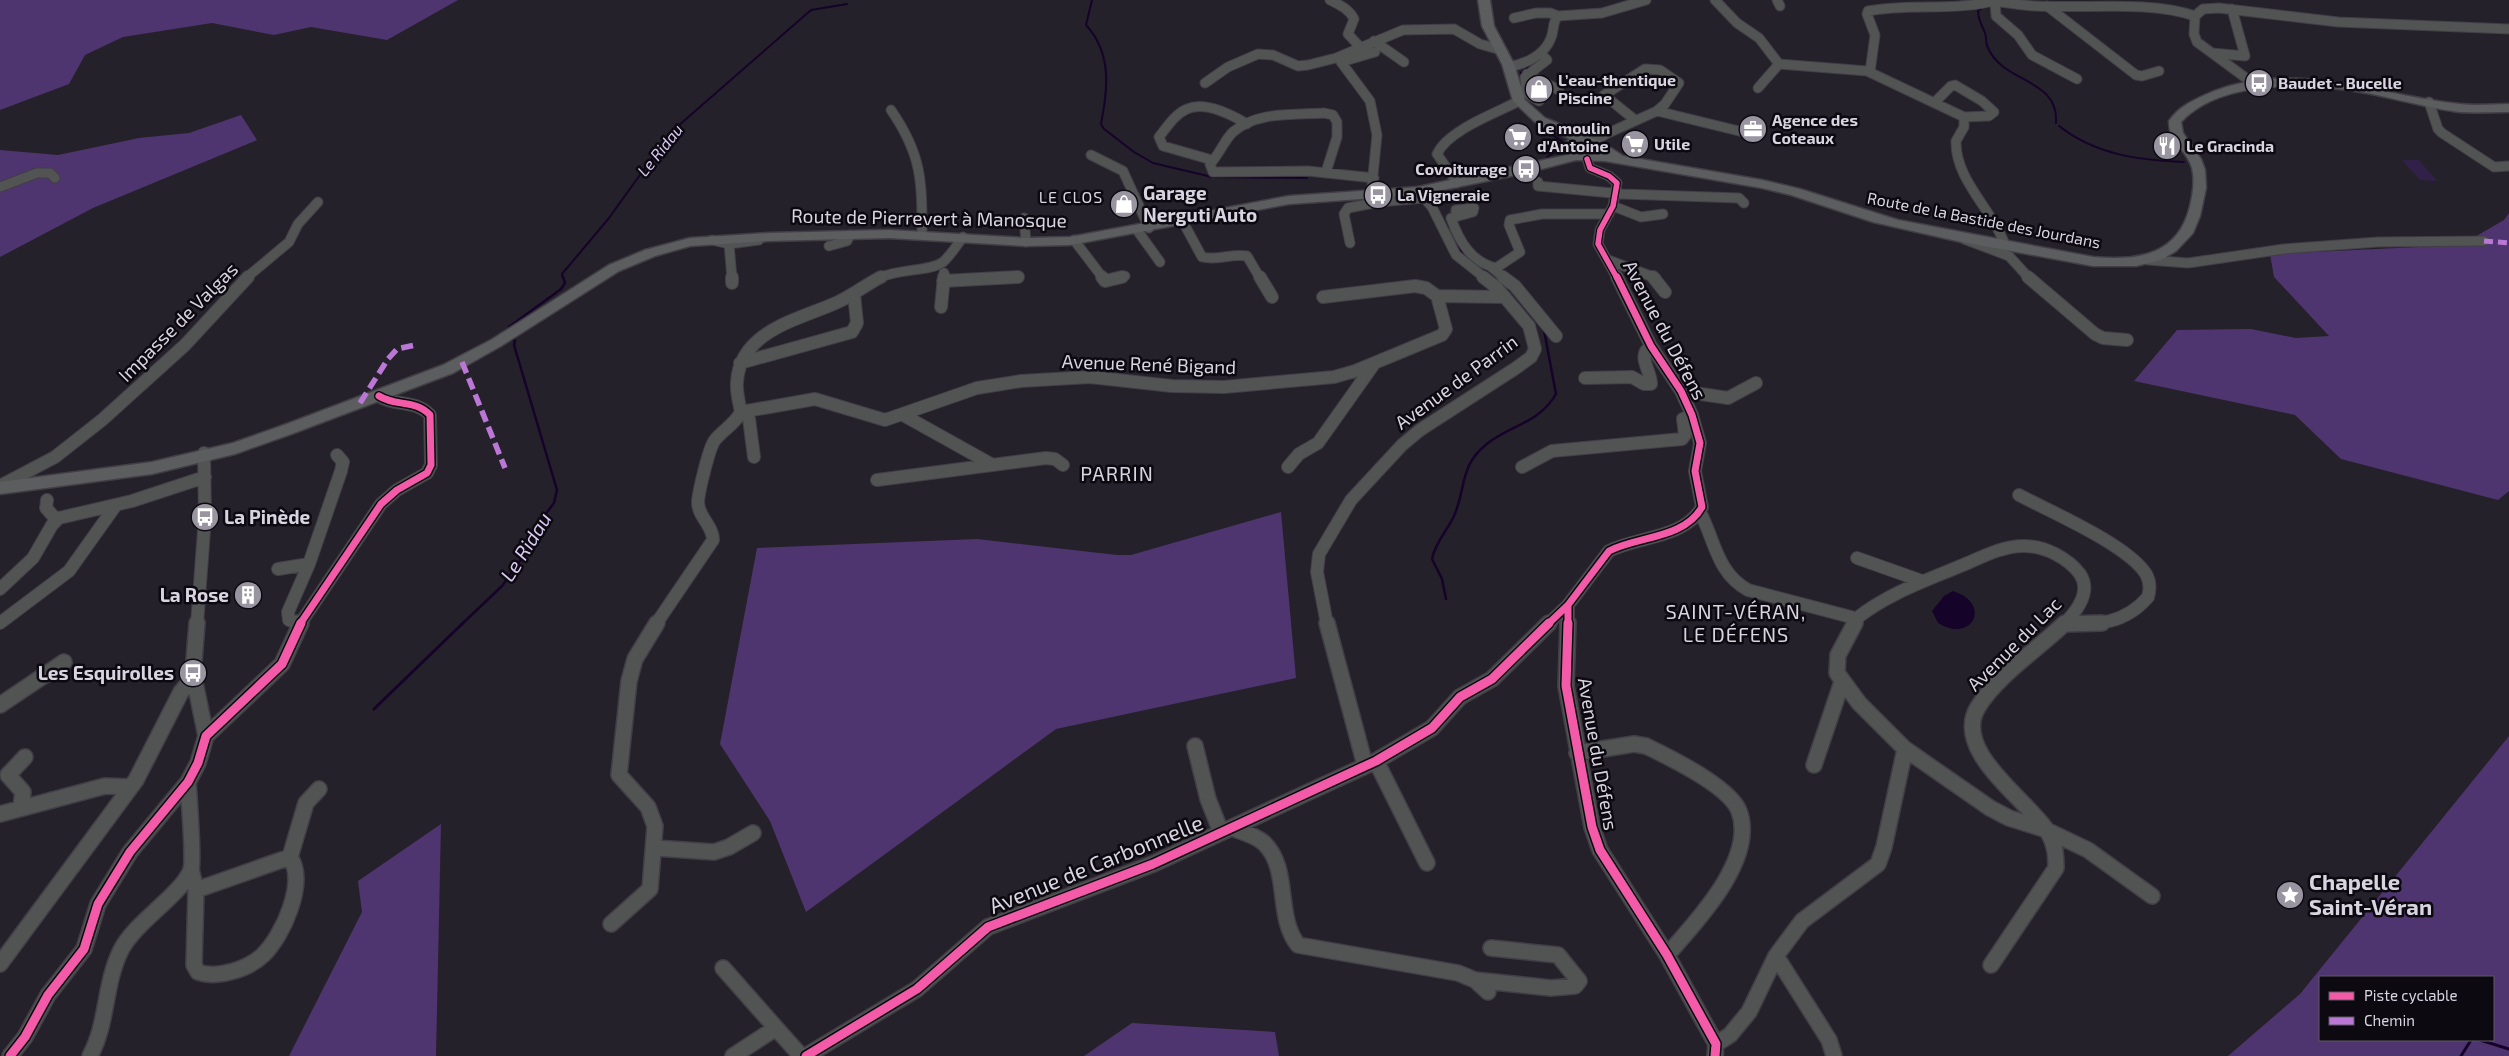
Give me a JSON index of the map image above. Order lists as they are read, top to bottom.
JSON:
{
  "streets": {
    "main road": ["Route de Pierrevert à Manosque", "Route de la Bastide des Jourdans"],
    "street": [
      "Impasse de Valgas",
      "Avenue du Défens",
      "Avenue René Bigand",
      "Avenue de Parrin",
      "Avenue du Lac",
      "Avenue de Carbonnelle"
    ]
  },
  "crossings": [
    ["Route de Pierrevert à Manosque", "Route de la Bastide des Jourdans"],
    ["Route de Pierrevert à Manosque", "Avenue de Parrin"],
    ["Avenue du Défens", "Avenue de Carbonnelle"],
    ["Avenue de Parrin", "Avenue de Carbonnelle"]
  ],
  "districts": ["LE CLOS", "PARRIN", "SAINT-VÉRAN, LE DÉFENS"],
  "water": ["Le Ridau"],
  "places": {
    "bus stop": [
      "Baudet - Bucelle",
      "Covoiturage",
      "La Vigneraie",
      "La Pinède",
      "Les Esquirolles"
    ],
    "shop": ["L’eau-thentique Piscine", "Garage Nerguti Auto"],
    "office": ["Agence des Coteaux"],
    "supermarket": ["Le moulin d'Antoine", "Utile"],
    "restaurant": ["Le Gracinda"],
    "building": ["La Rose"],
    "place": ["Chapelle Saint-Véran"]
  },
  "legend": ["Piste cyclable", "Chemin"]
}
